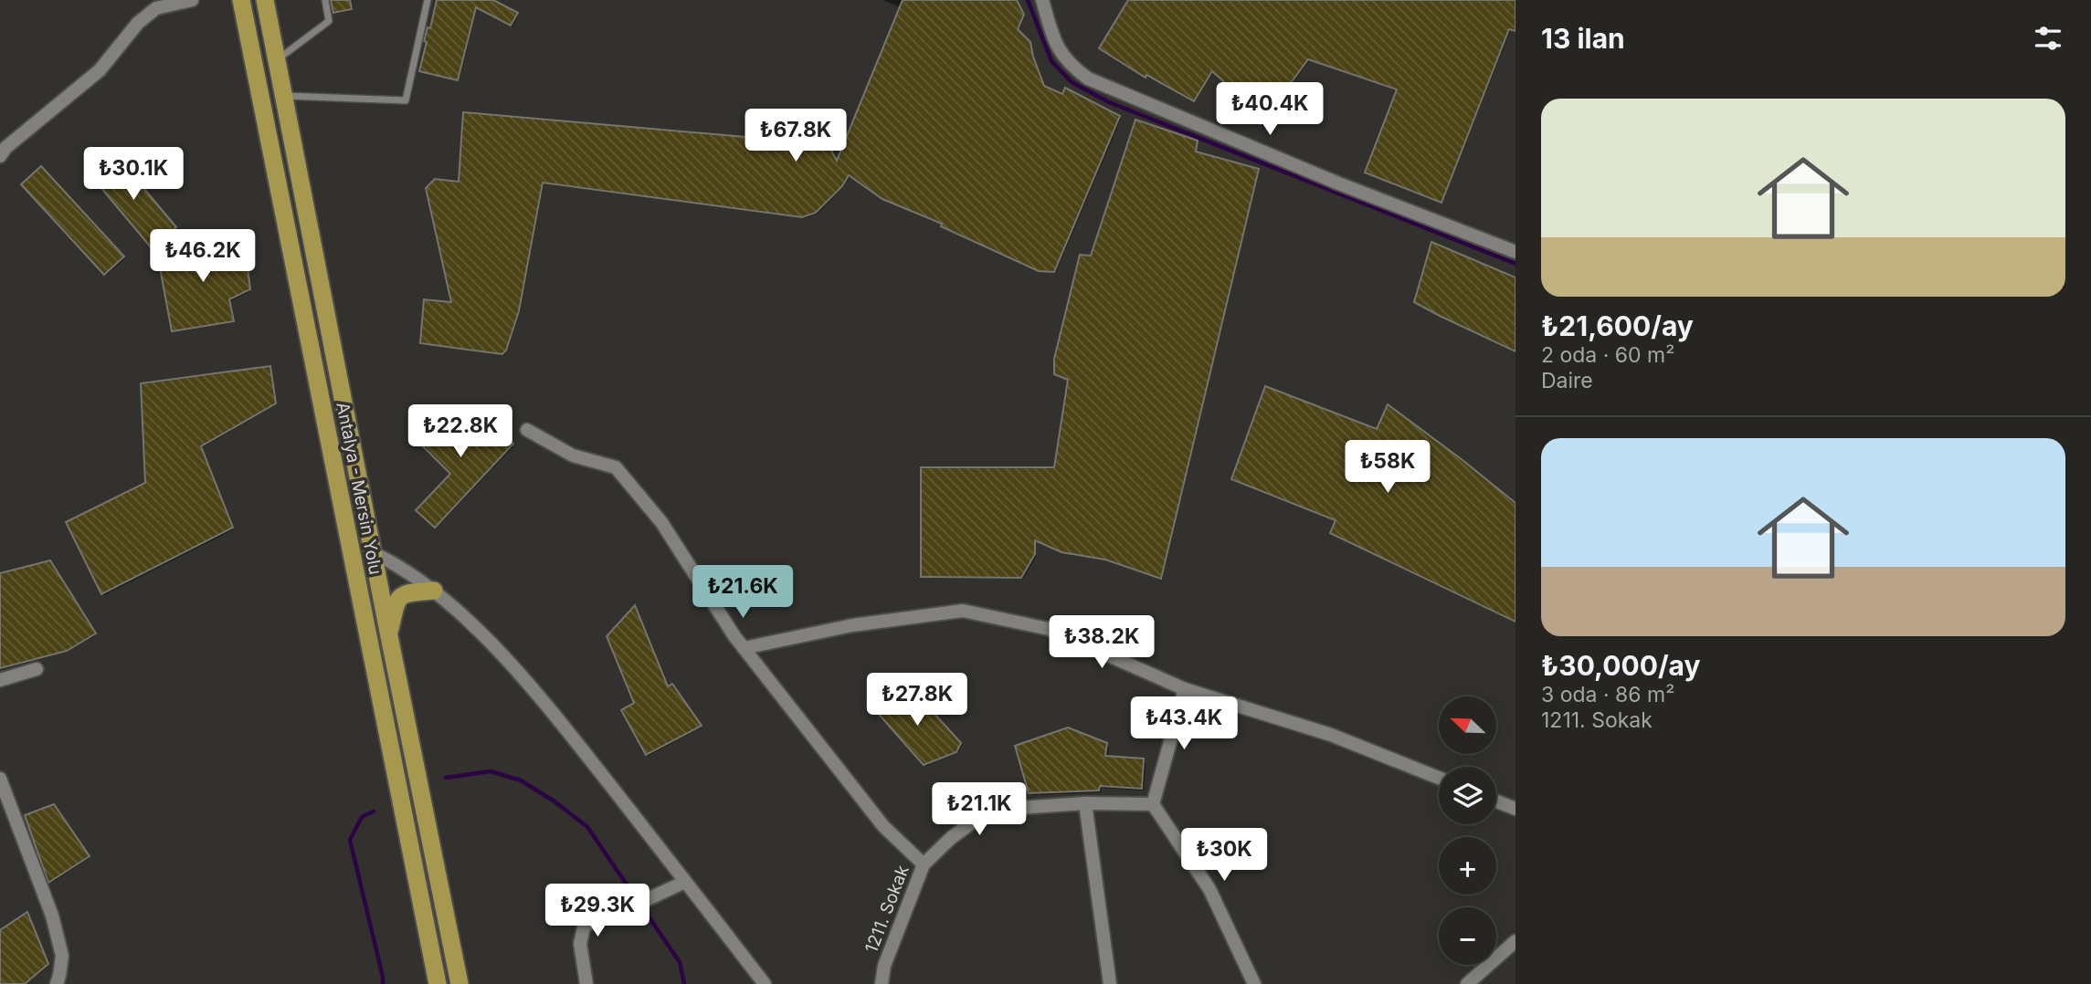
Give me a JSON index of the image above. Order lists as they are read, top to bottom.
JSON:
{
  "streets": {
    "highway": ["Antalya - Mersin Yolu"],
    "street": ["1211. Sokak"]
  },
  "north": "top left",
  "page": {
    "heading": "13 ilan",
    "list": [
      {
        "name": "₺21,600/ay",
        "note": "2 oda · 60 m² · Daire"
      },
      {
        "name": "₺30,000/ay",
        "note": "3 oda · 86 m² · 1211. Sokak"
      }
    ],
    "price": [
      "₺40.4K",
      "₺67.8K",
      "₺30.1K",
      "₺46.2K",
      "₺22.8K",
      "₺58K",
      "₺21.6K",
      "₺38.2K",
      "₺27.8K",
      "₺43.4K",
      "₺21.1K",
      "₺30K",
      "₺29.3K"
    ],
    "map_buttons": ["+", "−"]
  }
}
